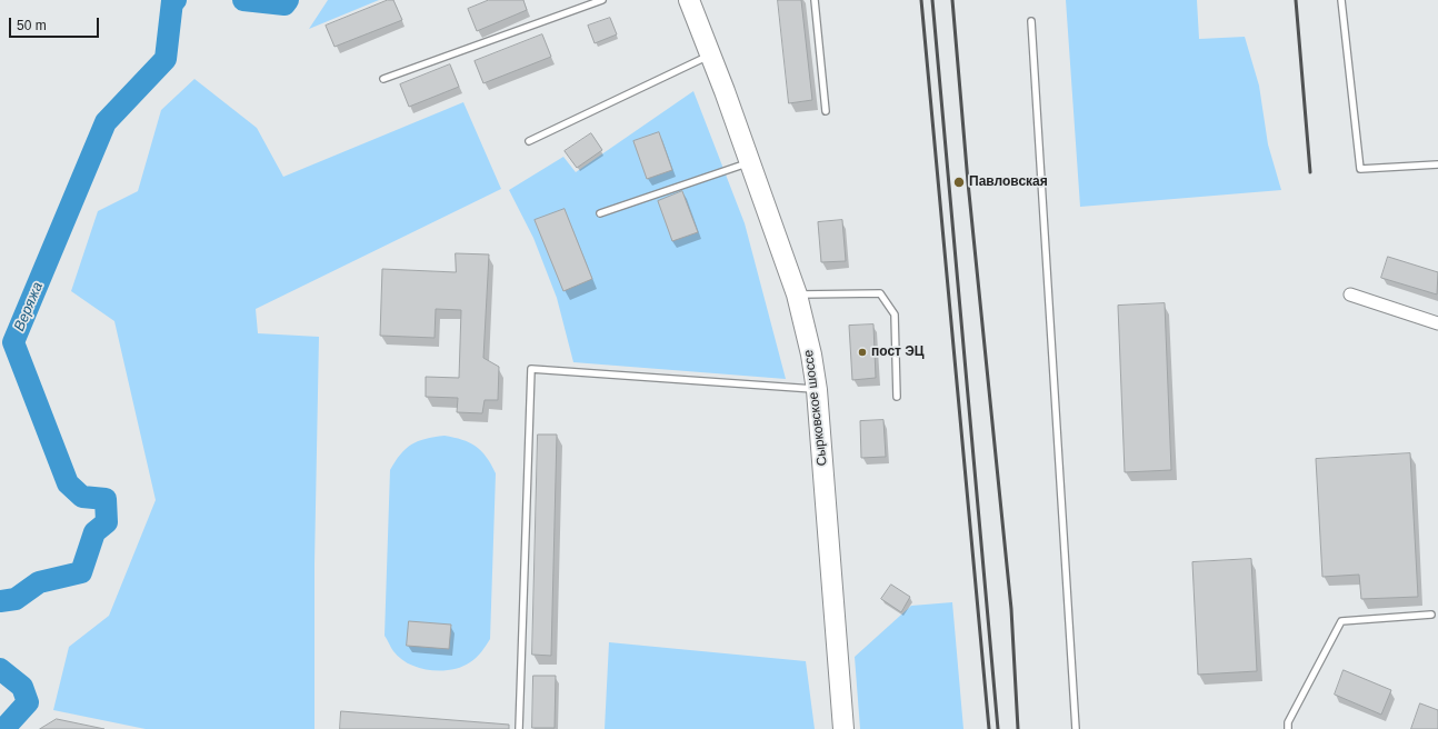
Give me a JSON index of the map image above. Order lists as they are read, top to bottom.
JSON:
{
  "streets": {
    "main road": ["Сырковское шоссе"]
  },
  "water": ["Веряжа"],
  "places": ["Павловская", "пост ЭЦ"],
  "scale_bar": "50 m"
}
